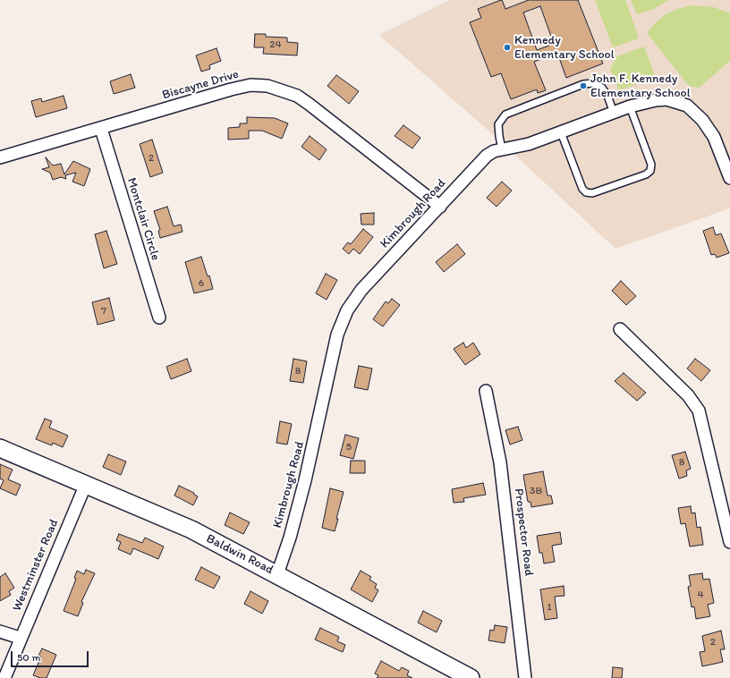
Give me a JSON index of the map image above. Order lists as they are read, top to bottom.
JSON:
{
  "streets": {
    "street": [
      "Biscayne Drive",
      "Kimbrough Road",
      "Montclair Circle",
      "Prospector Road",
      "Baldwin Road",
      "Westminster Road"
    ]
  },
  "crossings": [
    ["Biscayne Drive", "Kimbrough Road"],
    ["Biscayne Drive", "Montclair Circle"],
    ["Kimbrough Road", "Baldwin Road"],
    ["Baldwin Road", "Westminster Road"]
  ],
  "places": ["Kennedy Elementary School", "John F. Kennedy Elementary School"],
  "house_numbers": [
    "24",
    "2",
    "6",
    "7",
    "8",
    "5",
    "8",
    "3B",
    "4",
    "1",
    "2"
  ],
  "scale_bar": "50 m"
}
